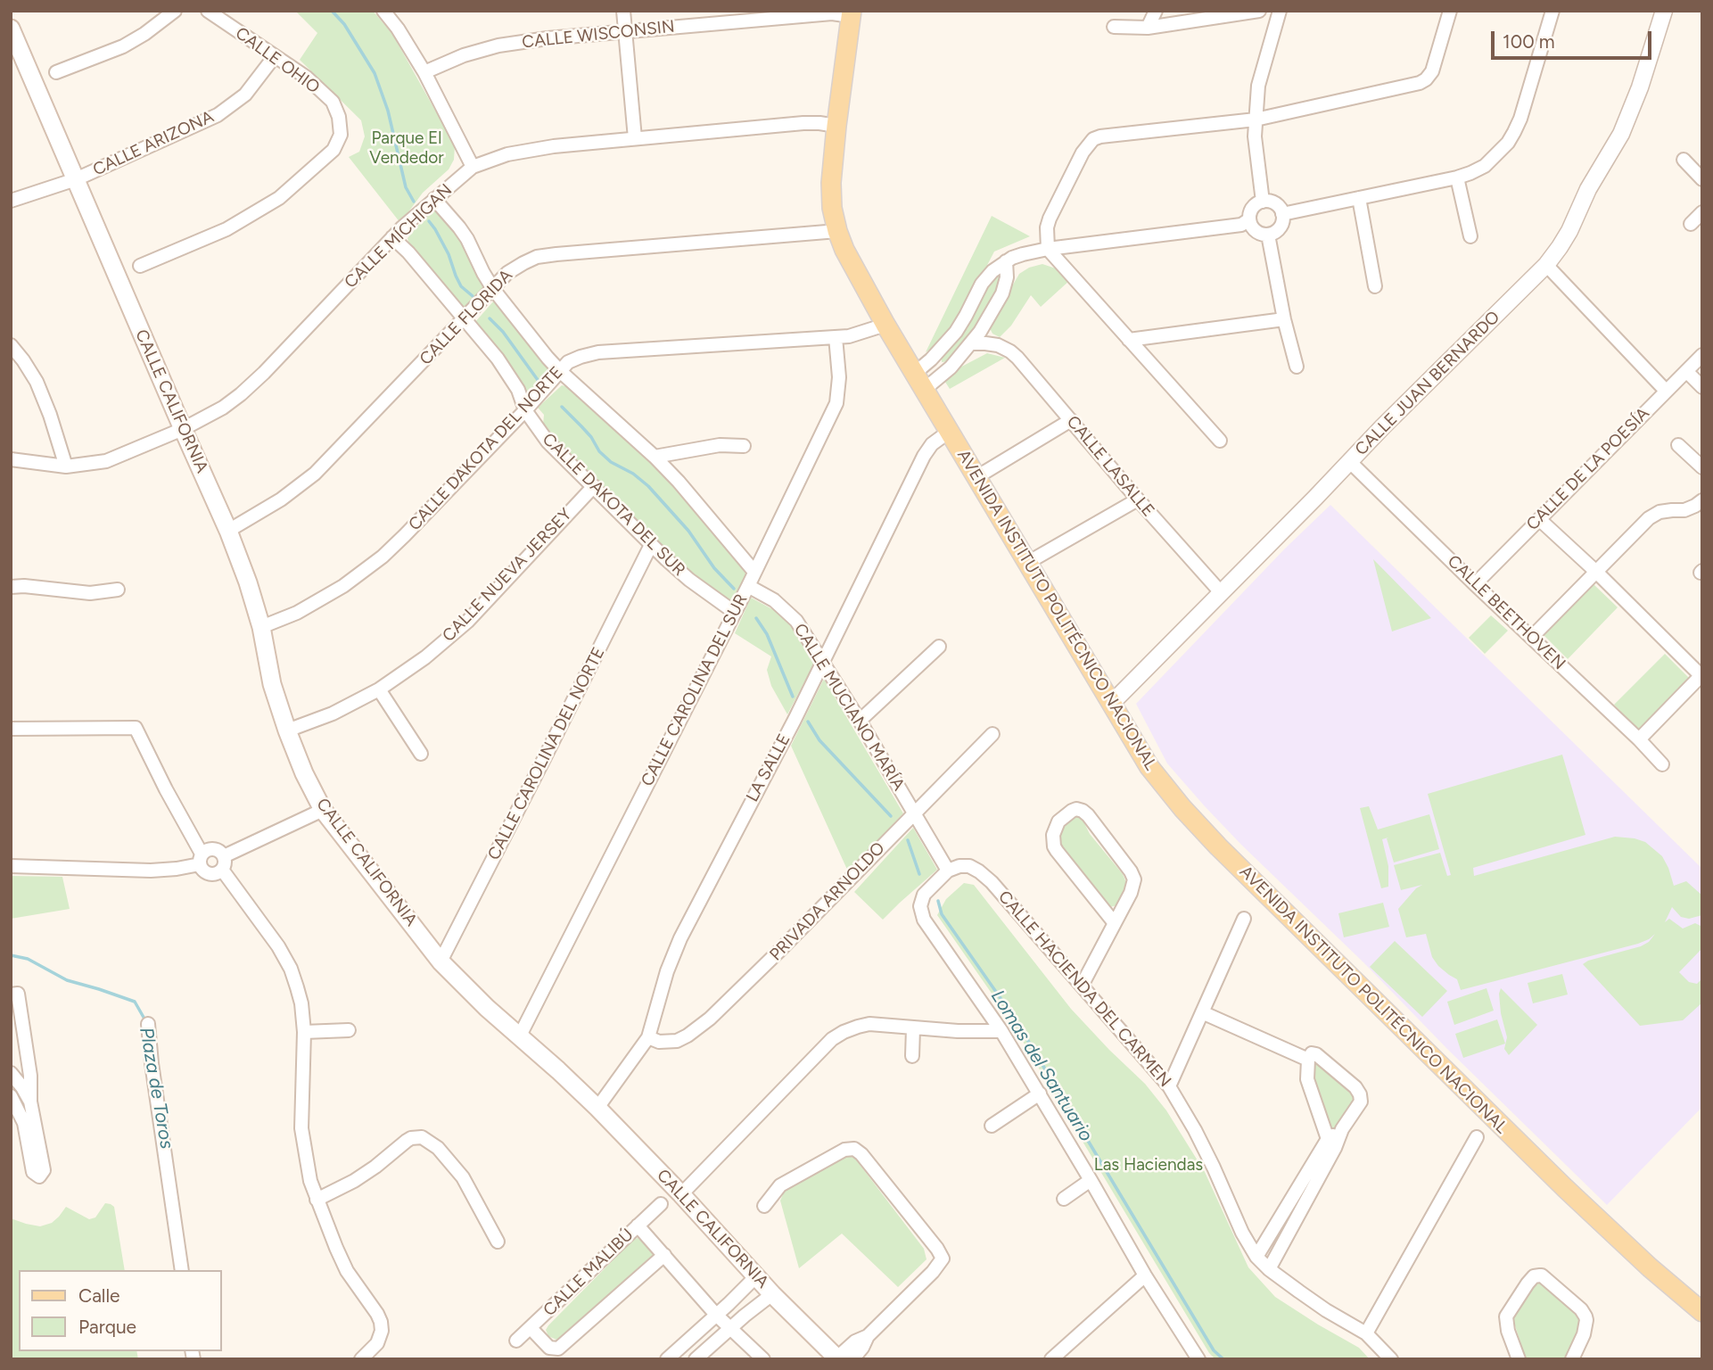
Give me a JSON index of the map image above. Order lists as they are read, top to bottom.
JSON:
{
  "streets": {
    "main road": ["CALLE CALIFORNIA", "AVENIDA INSTITUTO POLITÉCNICO NACIONAL"],
    "street": [
      "CALLE WISCONSIN",
      "CALLE OHIO",
      "CALLE ARIZONA",
      "CALLE MÍCHIGAN",
      "CALLE FLORIDA",
      "CALLE JUAN BERNARDO",
      "CALLE DAKOTA DEL NORTE",
      "CALLE LASALLE",
      "CALLE DE LA POESÍA",
      "CALLE DAKOTA DEL SUR",
      "CALLE NUEVA JERSEY",
      "CALLE BEETHOVEN",
      "CALLE CAROLINA DEL SUR",
      "CALLE MUCIANO MARÍA",
      "CALLE CAROLINA DEL NORTE",
      "LA SALLE",
      "PRIVADA ARNOLDO",
      "CALLE HACIENDA DEL CARMEN",
      "CALLE MALIBÚ"
    ]
  },
  "crossings": [
    ["CALLE WISCONSIN", "AVENIDA INSTITUTO POLITÉCNICO NACIONAL"],
    ["CALLE OHIO", "CALLE ARIZONA"],
    ["CALLE ARIZONA", "CALLE CALIFORNIA"],
    ["CALLE MÍCHIGAN", "CALLE CALIFORNIA"],
    ["CALLE MÍCHIGAN", "CALLE DAKOTA DEL SUR"],
    ["CALLE MÍCHIGAN", "AVENIDA INSTITUTO POLITÉCNICO NACIONAL"],
    ["CALLE FLORIDA", "CALLE CALIFORNIA"],
    ["CALLE FLORIDA", "CALLE DAKOTA DEL SUR"],
    ["CALLE FLORIDA", "AVENIDA INSTITUTO POLITÉCNICO NACIONAL"],
    ["CALLE JUAN BERNARDO", "CALLE LASALLE"],
    ["CALLE JUAN BERNARDO", "AVENIDA INSTITUTO POLITÉCNICO NACIONAL"],
    ["CALLE JUAN BERNARDO", "CALLE BEETHOVEN"],
    ["CALLE CALIFORNIA", "CALLE DAKOTA DEL NORTE"],
    ["CALLE CALIFORNIA", "CALLE NUEVA JERSEY"],
    ["CALLE CALIFORNIA", "CALLE CAROLINA DEL SUR"],
    ["CALLE CALIFORNIA", "CALLE CAROLINA DEL NORTE"],
    ["CALLE CALIFORNIA", "LA SALLE"],
    ["CALLE DAKOTA DEL NORTE", "CALLE DAKOTA DEL SUR"],
    ["CALLE DAKOTA DEL NORTE", "AVENIDA INSTITUTO POLITÉCNICO NACIONAL"],
    ["CALLE DAKOTA DEL NORTE", "CALLE CAROLINA DEL SUR"],
    ["CALLE DE LA POESÍA", "CALLE BEETHOVEN"],
    ["CALLE DAKOTA DEL SUR", "CALLE NUEVA JERSEY"],
    ["CALLE DAKOTA DEL SUR", "CALLE CAROLINA DEL SUR"],
    ["CALLE DAKOTA DEL SUR", "CALLE CAROLINA DEL NORTE"],
    ["AVENIDA INSTITUTO POLITÉCNICO NACIONAL", "LA SALLE"],
    ["CALLE CAROLINA DEL SUR", "CALLE MUCIANO MARÍA"],
    ["CALLE MUCIANO MARÍA", "LA SALLE"],
    ["CALLE MUCIANO MARÍA", "PRIVADA ARNOLDO"],
    ["CALLE MUCIANO MARÍA", "CALLE HACIENDA DEL CARMEN"],
    ["LA SALLE", "PRIVADA ARNOLDO"]
  ],
  "water": ["Lomas del Santuario", "Plaza de Toros"],
  "parks": ["Parque El Vendedor", "Las Haciendas"],
  "legend": ["Calle", "Parque"],
  "scale_bar": "100 m"
}
